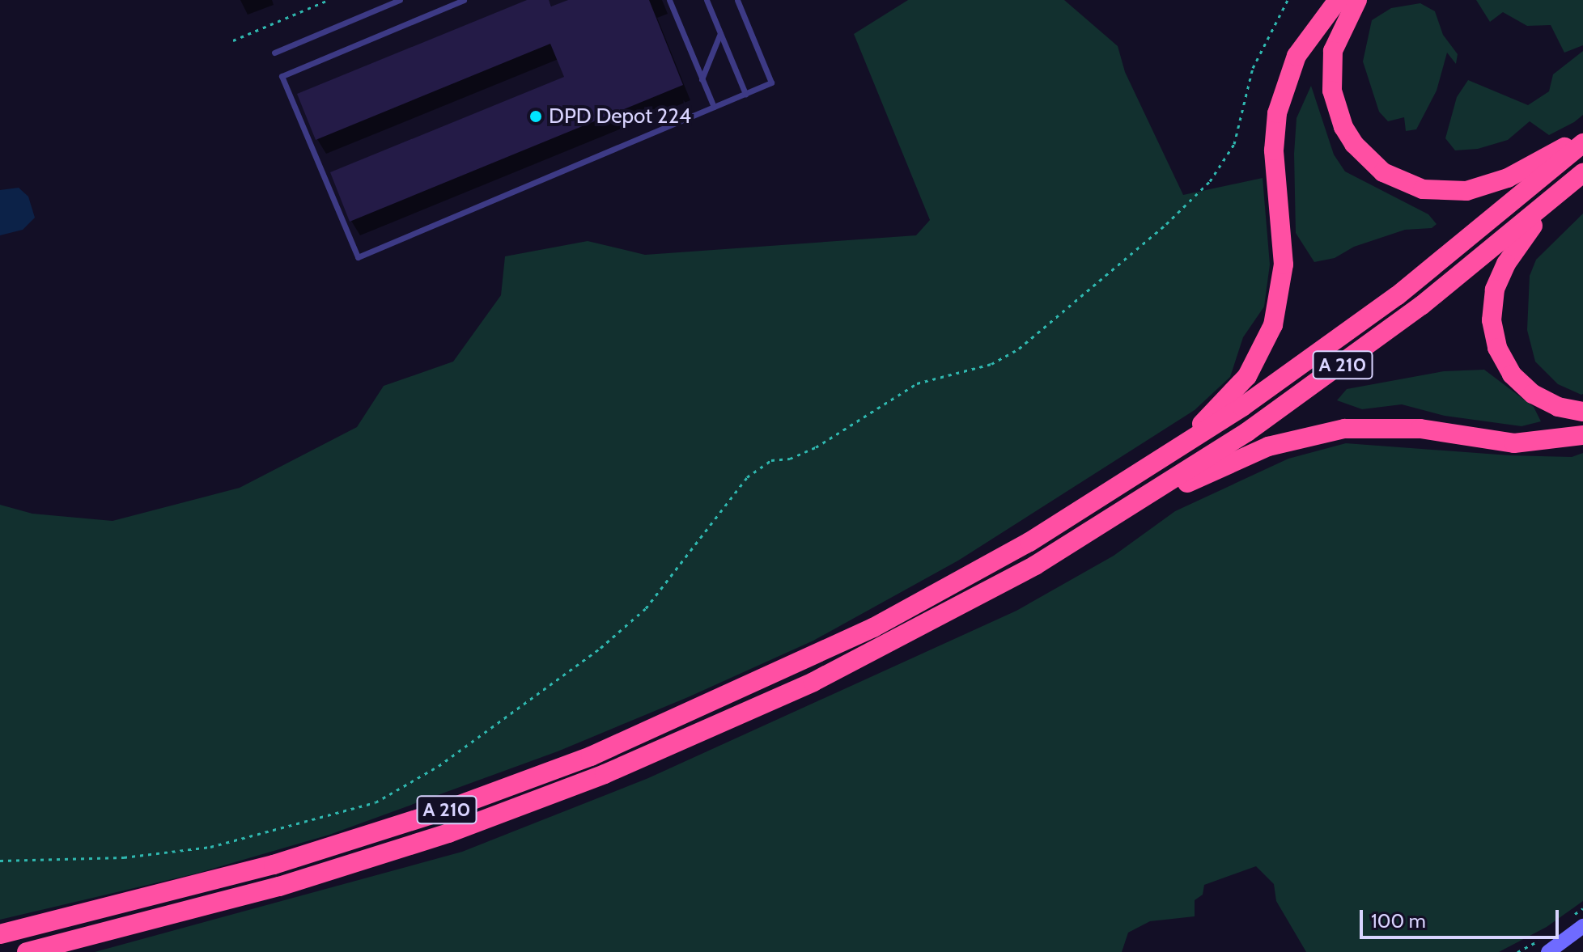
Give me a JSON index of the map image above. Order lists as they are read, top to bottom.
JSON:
{
  "streets": {
    "highway": ["A 210"]
  },
  "places": ["DPD Depot 224"],
  "scale_bar": "100 m"
}
